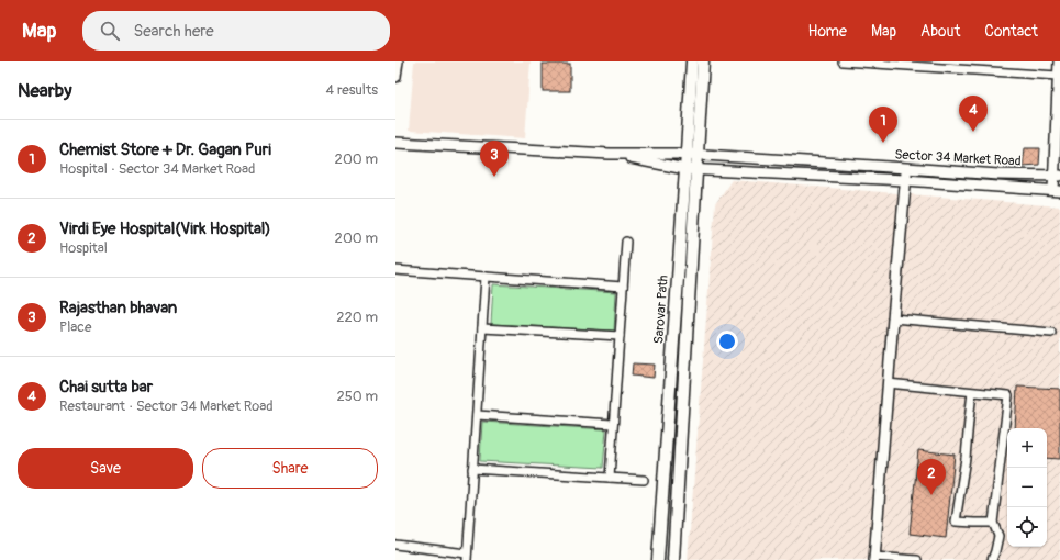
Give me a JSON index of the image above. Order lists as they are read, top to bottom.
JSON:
{
  "streets": {
    "main road": ["Sarovar Path"],
    "street": ["Sector 34 Market Road"]
  },
  "crossings": [
    ["Sector 34 Market Road", "Sarovar Path"]
  ],
  "page": {
    "header": "Map",
    "search": "Search here",
    "nav": [
      "Home",
      "Map",
      "About",
      "Contact"
    ],
    "heading": ["Nearby", "4 results"],
    "pins": [
      "4",
      "1",
      "3",
      "2"
    ],
    "list": [
      {
        "mark": "1",
        "name": "Chemist Store + Dr. Gagan Puri",
        "note": "Hospital · Sector 34 Market Road",
        "value": "200 m"
      },
      {
        "mark": "2",
        "name": "Virdi Eye Hospital(Virk Hospital)",
        "note": "Hospital",
        "value": "200 m"
      },
      {
        "mark": "3",
        "name": "Rajasthan bhavan",
        "note": "Place",
        "value": "220 m"
      },
      {
        "mark": "4",
        "name": "Chai sutta bar",
        "note": "Restaurant · Sector 34 Market Road",
        "value": "250 m"
      }
    ],
    "map_buttons": ["+", "−"],
    "buttons": ["Save", "Share"]
  }
}
